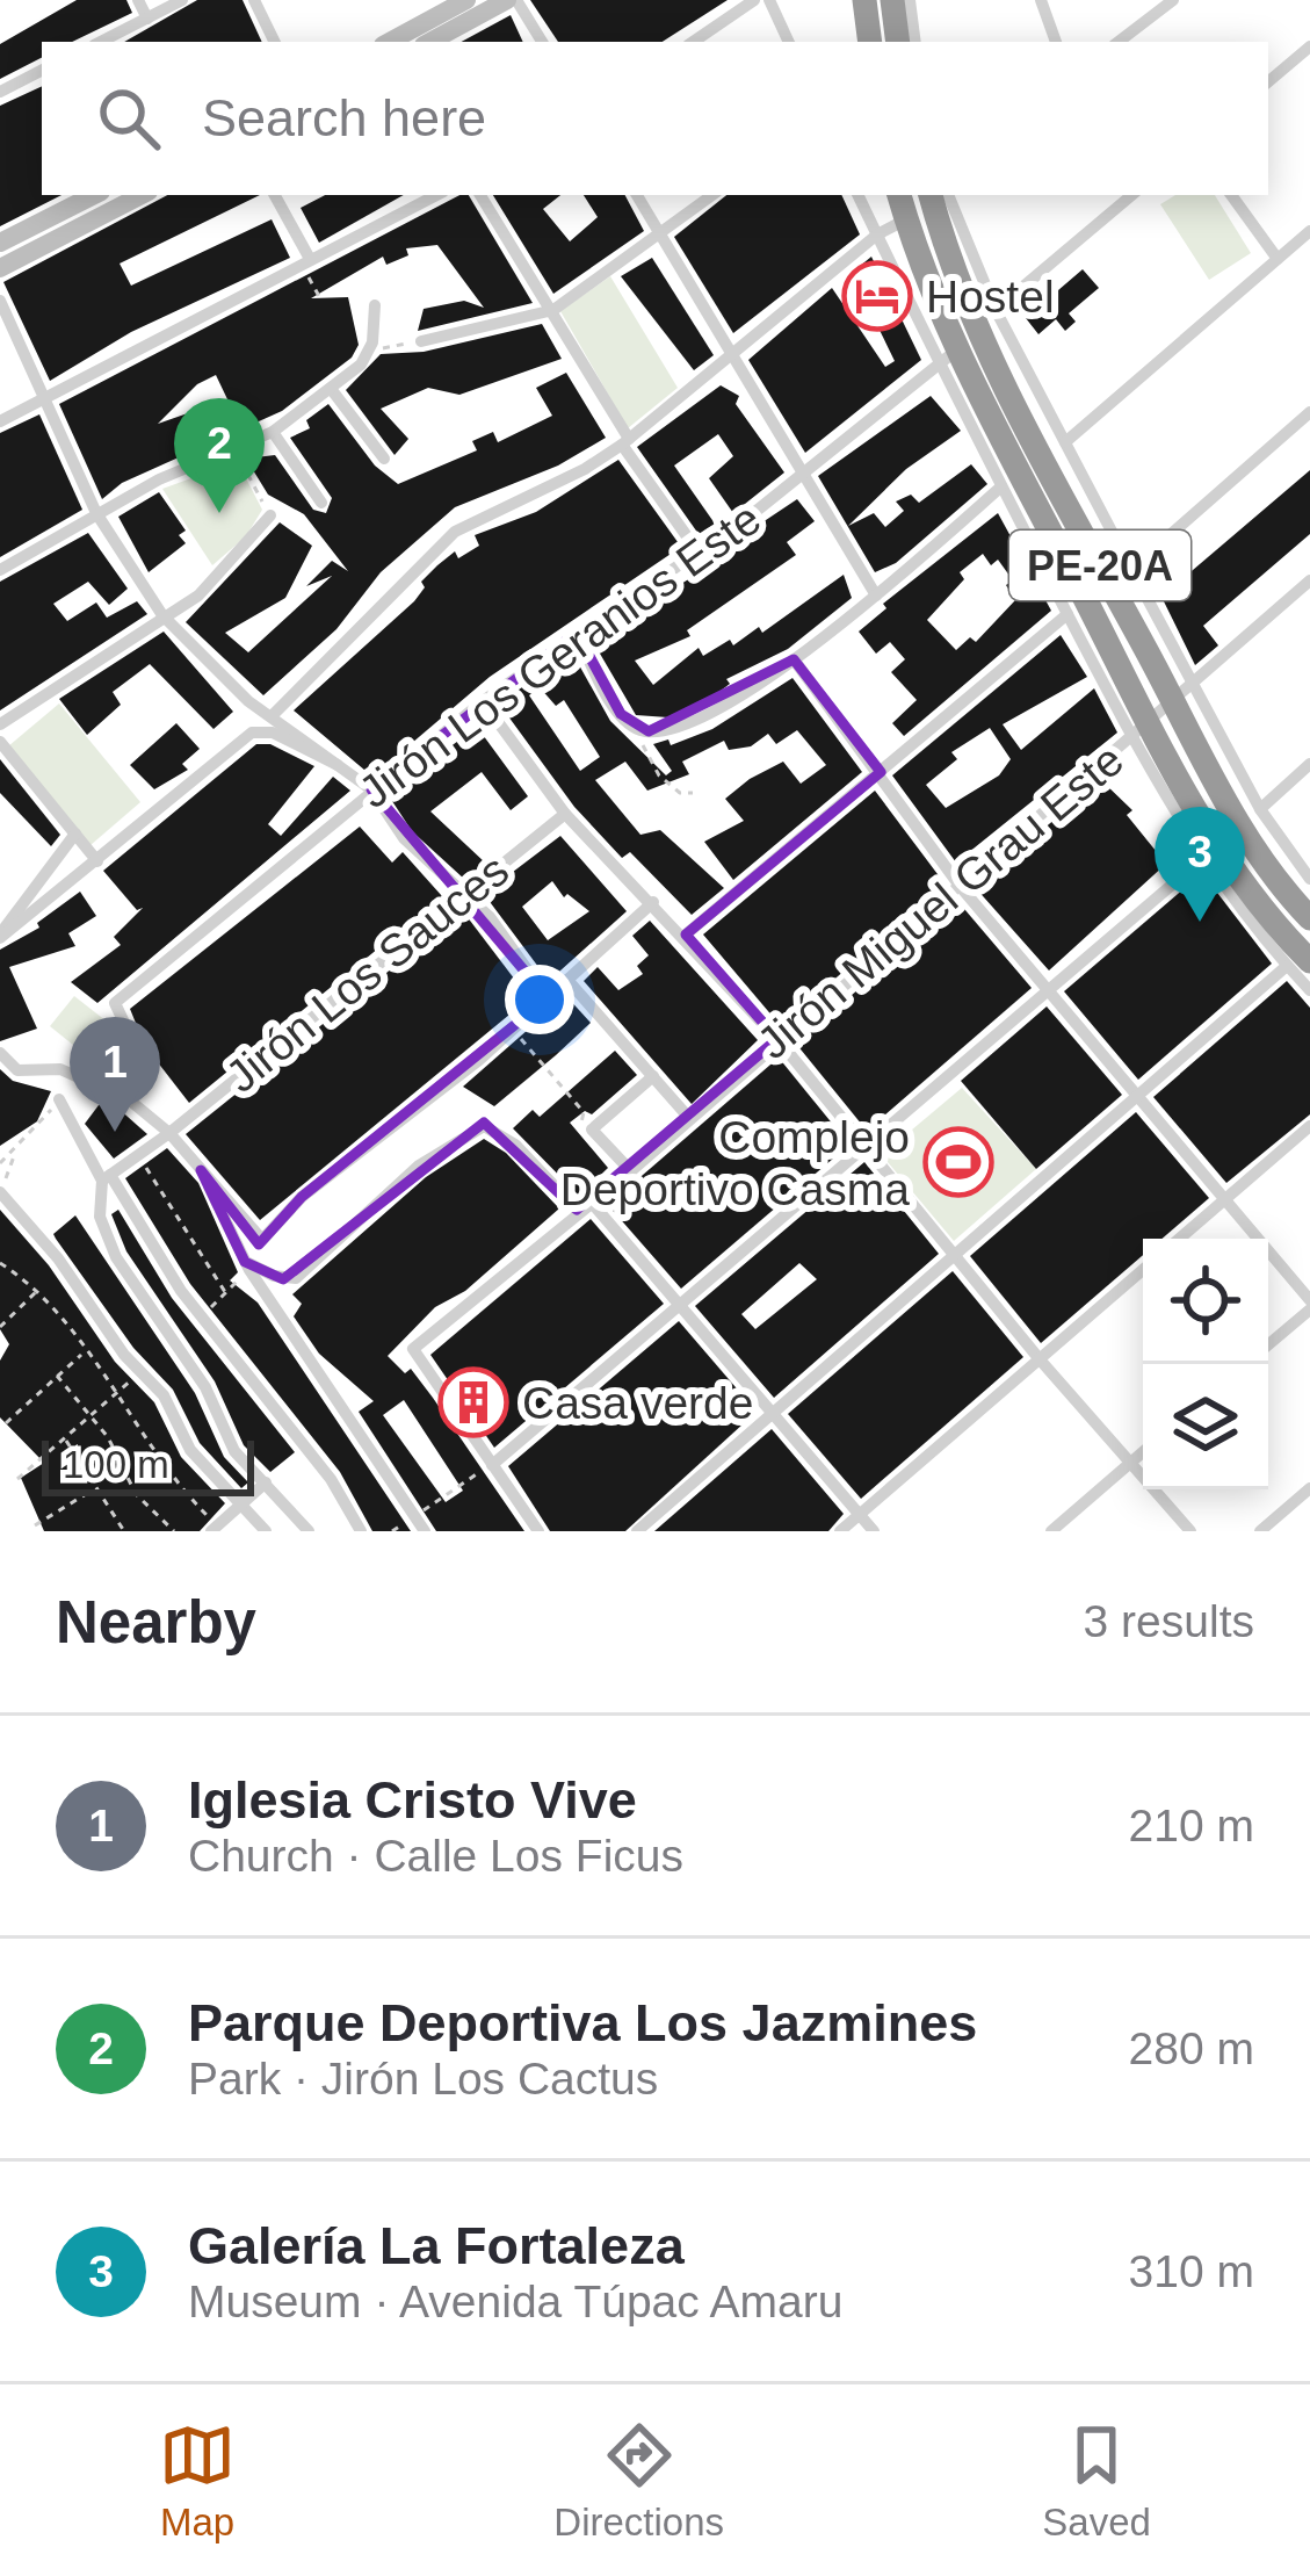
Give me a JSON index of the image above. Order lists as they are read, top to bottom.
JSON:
{
  "streets": {
    "highway": ["PE-20A"],
    "street": ["Jirón Los Geranios Este", "Jirón Miguel Grau Este", "Jirón Los Sauces"]
  },
  "crossings": [
    ["PE-20A", "Jirón Los Geranios Este"],
    ["PE-20A", "Jirón Miguel Grau Este"]
  ],
  "places": {
    "hotel": ["Hostel"],
    "sports": ["Complejo Deportivo Casma"],
    "building": ["Casa verde"]
  },
  "scale_bar": "100 m",
  "page": {
    "search": "Search here",
    "pins": ["2", "3", "1"],
    "scale": "100 m",
    "heading": ["Nearby", "3 results"],
    "list": [
      {
        "mark": "1",
        "name": "Iglesia Cristo Vive",
        "note": "Church · Calle Los Ficus",
        "value": "210 m"
      },
      {
        "mark": "2",
        "name": "Parque Deportiva Los Jazmines",
        "note": "Park · Jirón Los Cactus",
        "value": "280 m"
      },
      {
        "mark": "3",
        "name": "Galería La Fortaleza",
        "note": "Museum · Avenida Túpac Amaru",
        "value": "310 m"
      }
    ],
    "nav": ["Map", "Directions", "Saved"]
  }
}
